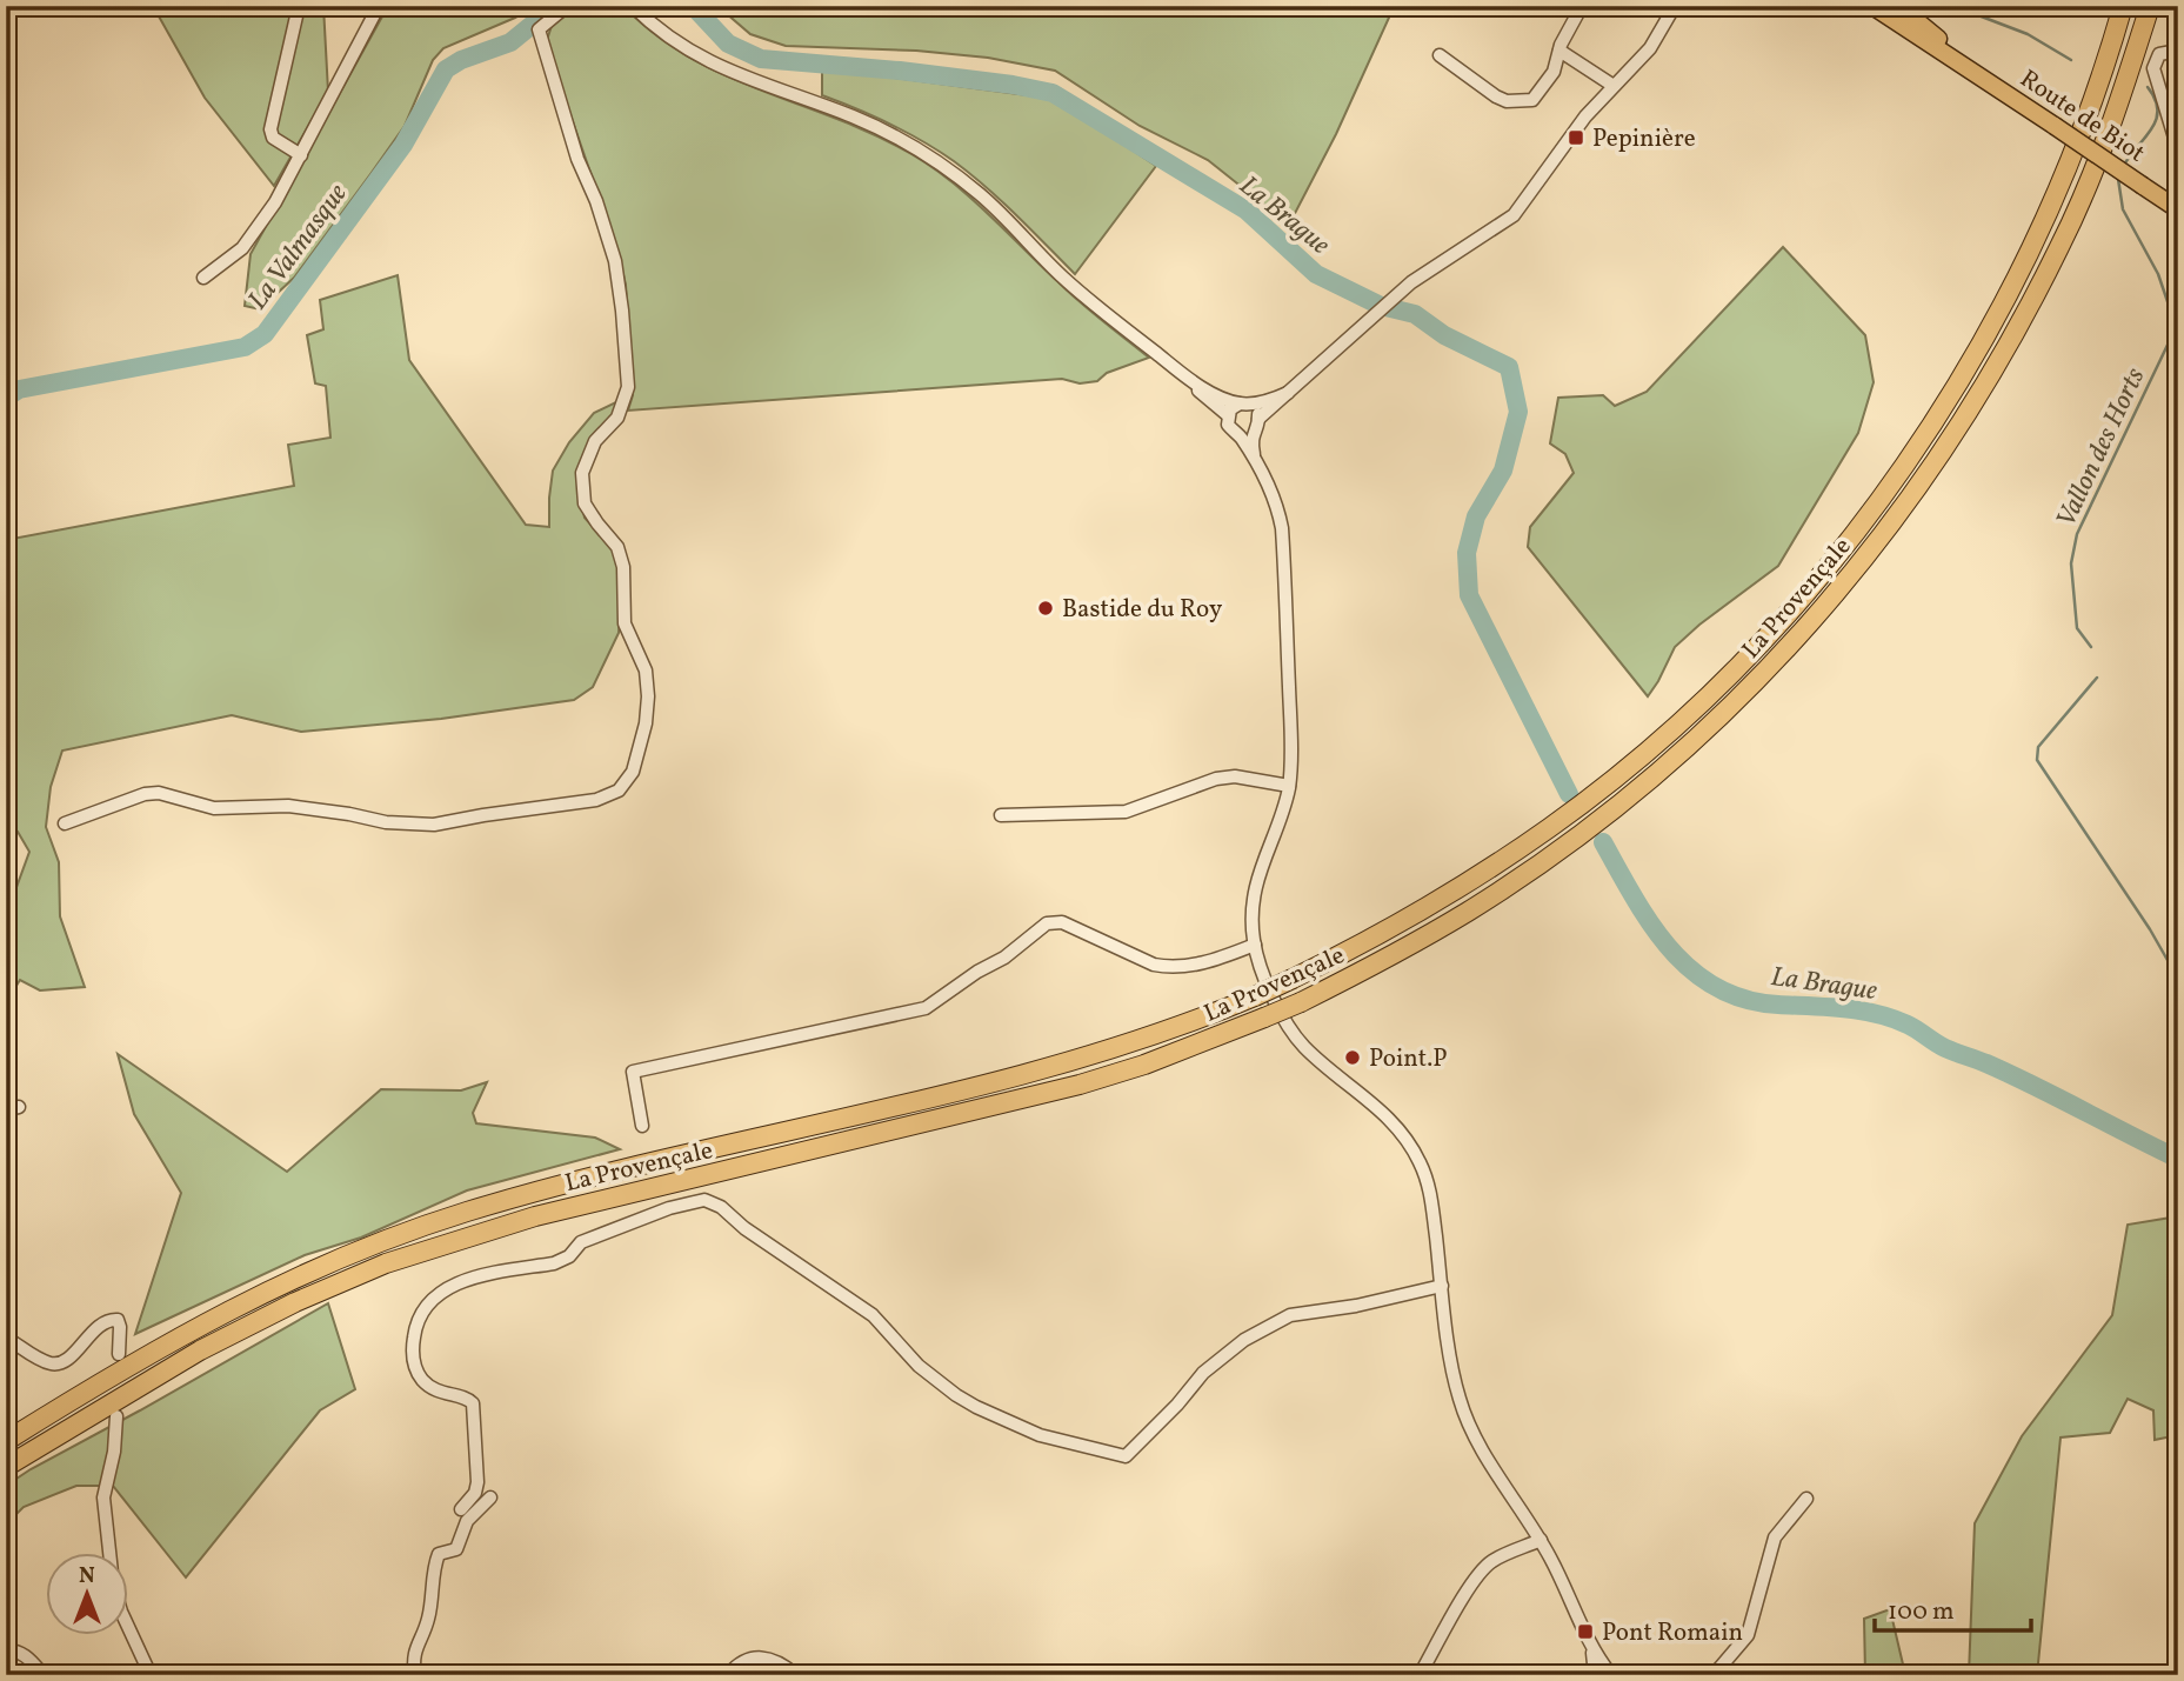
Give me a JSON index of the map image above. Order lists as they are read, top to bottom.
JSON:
{
  "streets": {
    "highway": ["La Provençale"],
    "main road": ["Route de Biot"]
  },
  "water": ["La Brague", "La Valmasque", "Vallon des Horts"],
  "places": {
    "transit": ["Pepinière", "Pont Romain"],
    "other": ["Bastide du Roy", "Point.P"]
  },
  "scale_bar": "100 m",
  "north": "top"
}
